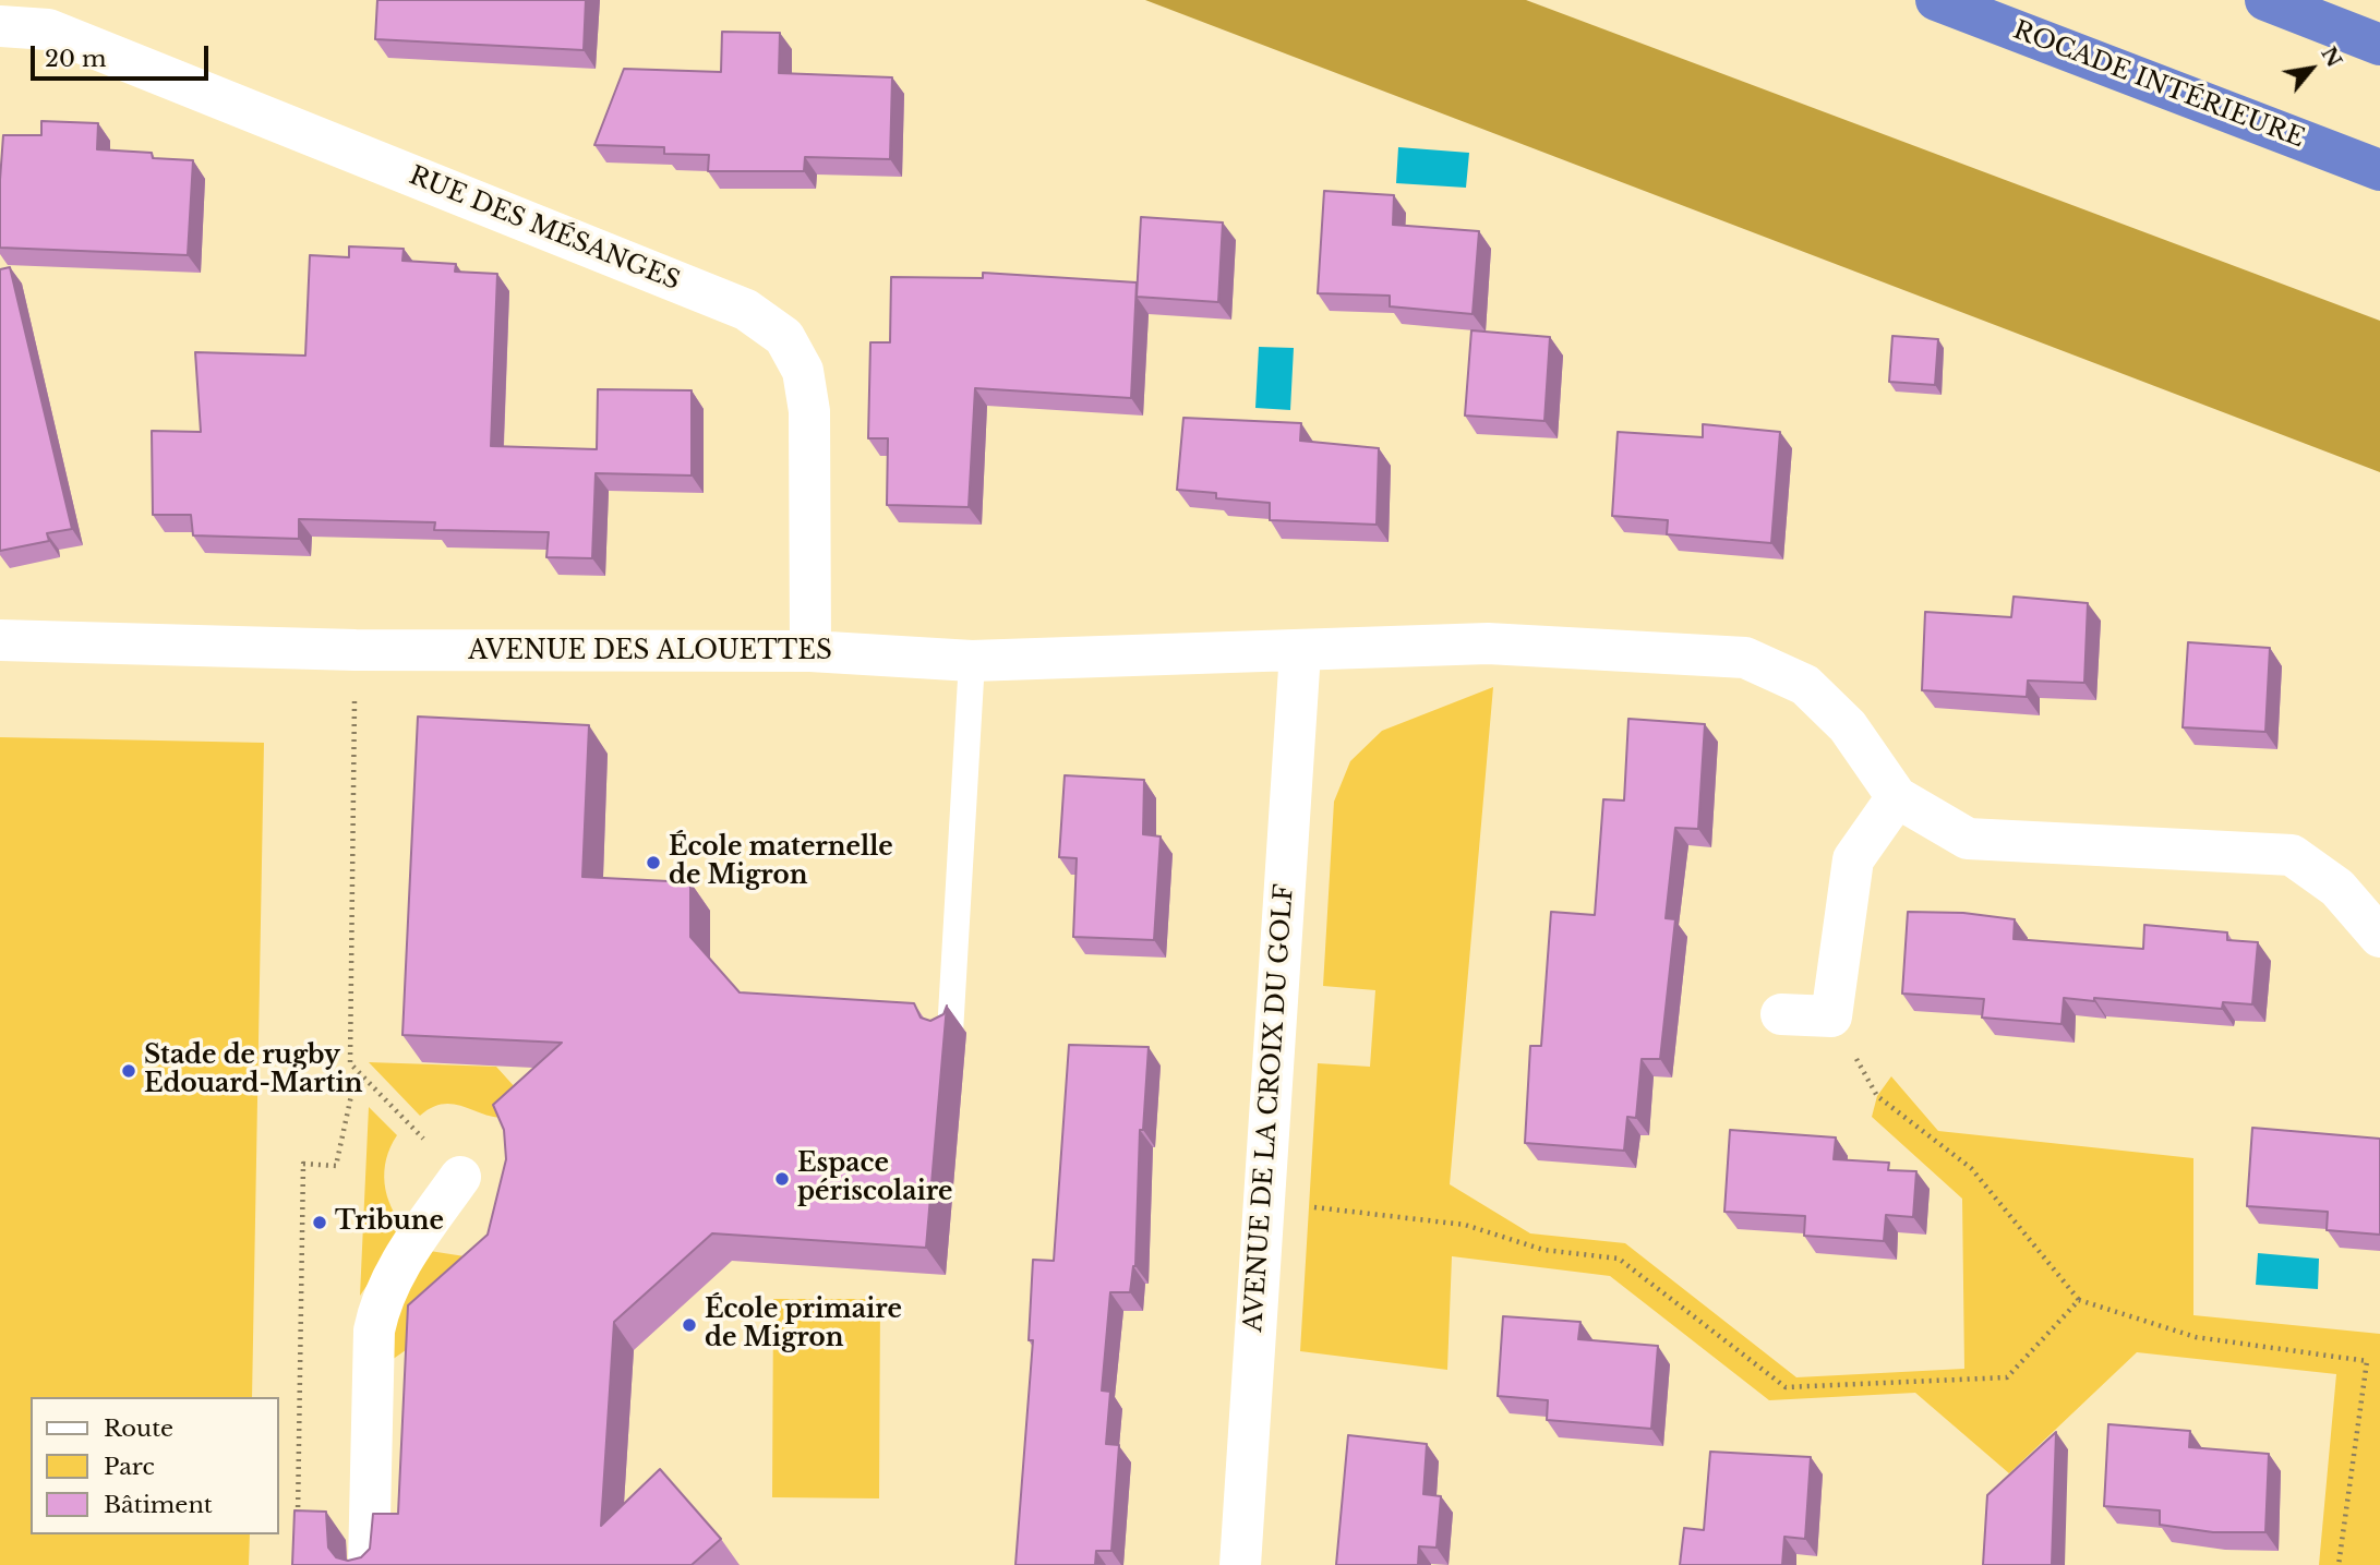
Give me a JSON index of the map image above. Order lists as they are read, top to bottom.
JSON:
{
  "streets": {
    "highway": ["ROCADE INTÉRIEURE"],
    "street": ["RUE DES MÉSANGES", "AVENUE DES ALOUETTES", "AVENUE DE LA CROIX DU GOLF"]
  },
  "crossings": [
    ["RUE DES MÉSANGES", "AVENUE DES ALOUETTES"],
    ["AVENUE DES ALOUETTES", "AVENUE DE LA CROIX DU GOLF"]
  ],
  "places": [
    "École maternelle de Migron",
    "Stade de rugby Edouard-Martin",
    "Espace périscolaire",
    "Tribune",
    "École primaire de Migron"
  ],
  "legend": ["Route", "Parc", "Bâtiment"],
  "scale_bar": "20 m",
  "north": "top right"
}
